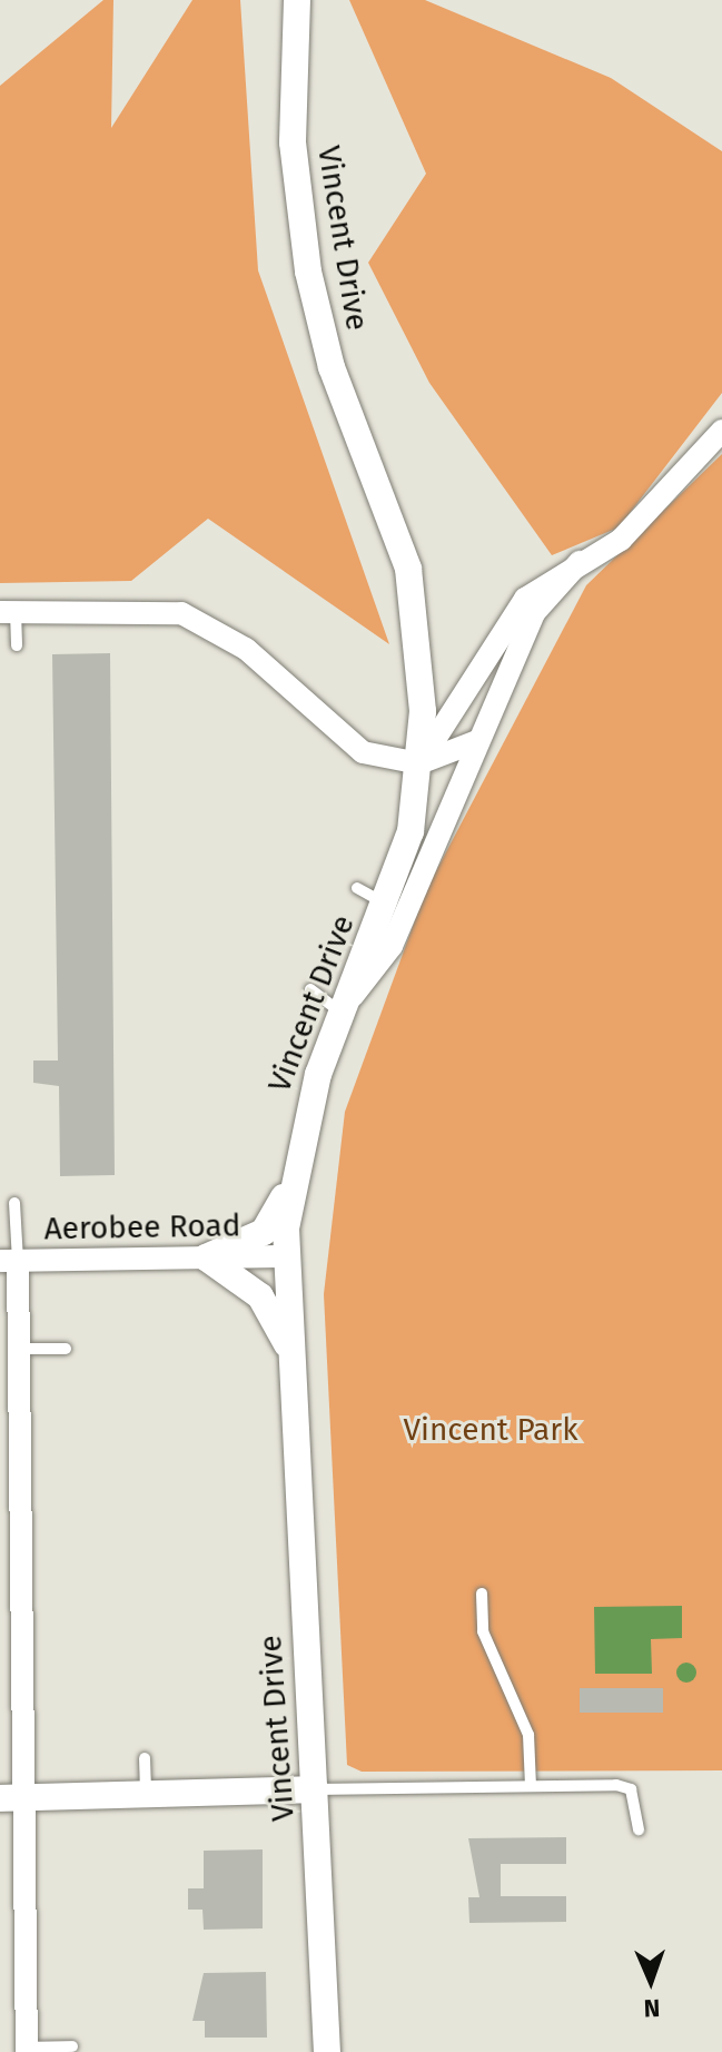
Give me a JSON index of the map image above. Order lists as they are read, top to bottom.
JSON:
{
  "streets": {
    "street": ["Vincent Drive", "Aerobee Road"]
  },
  "crossings": [
    ["Vincent Drive", "Aerobee Road"]
  ],
  "parks": ["Vincent Park"],
  "north": "bottom"
}
